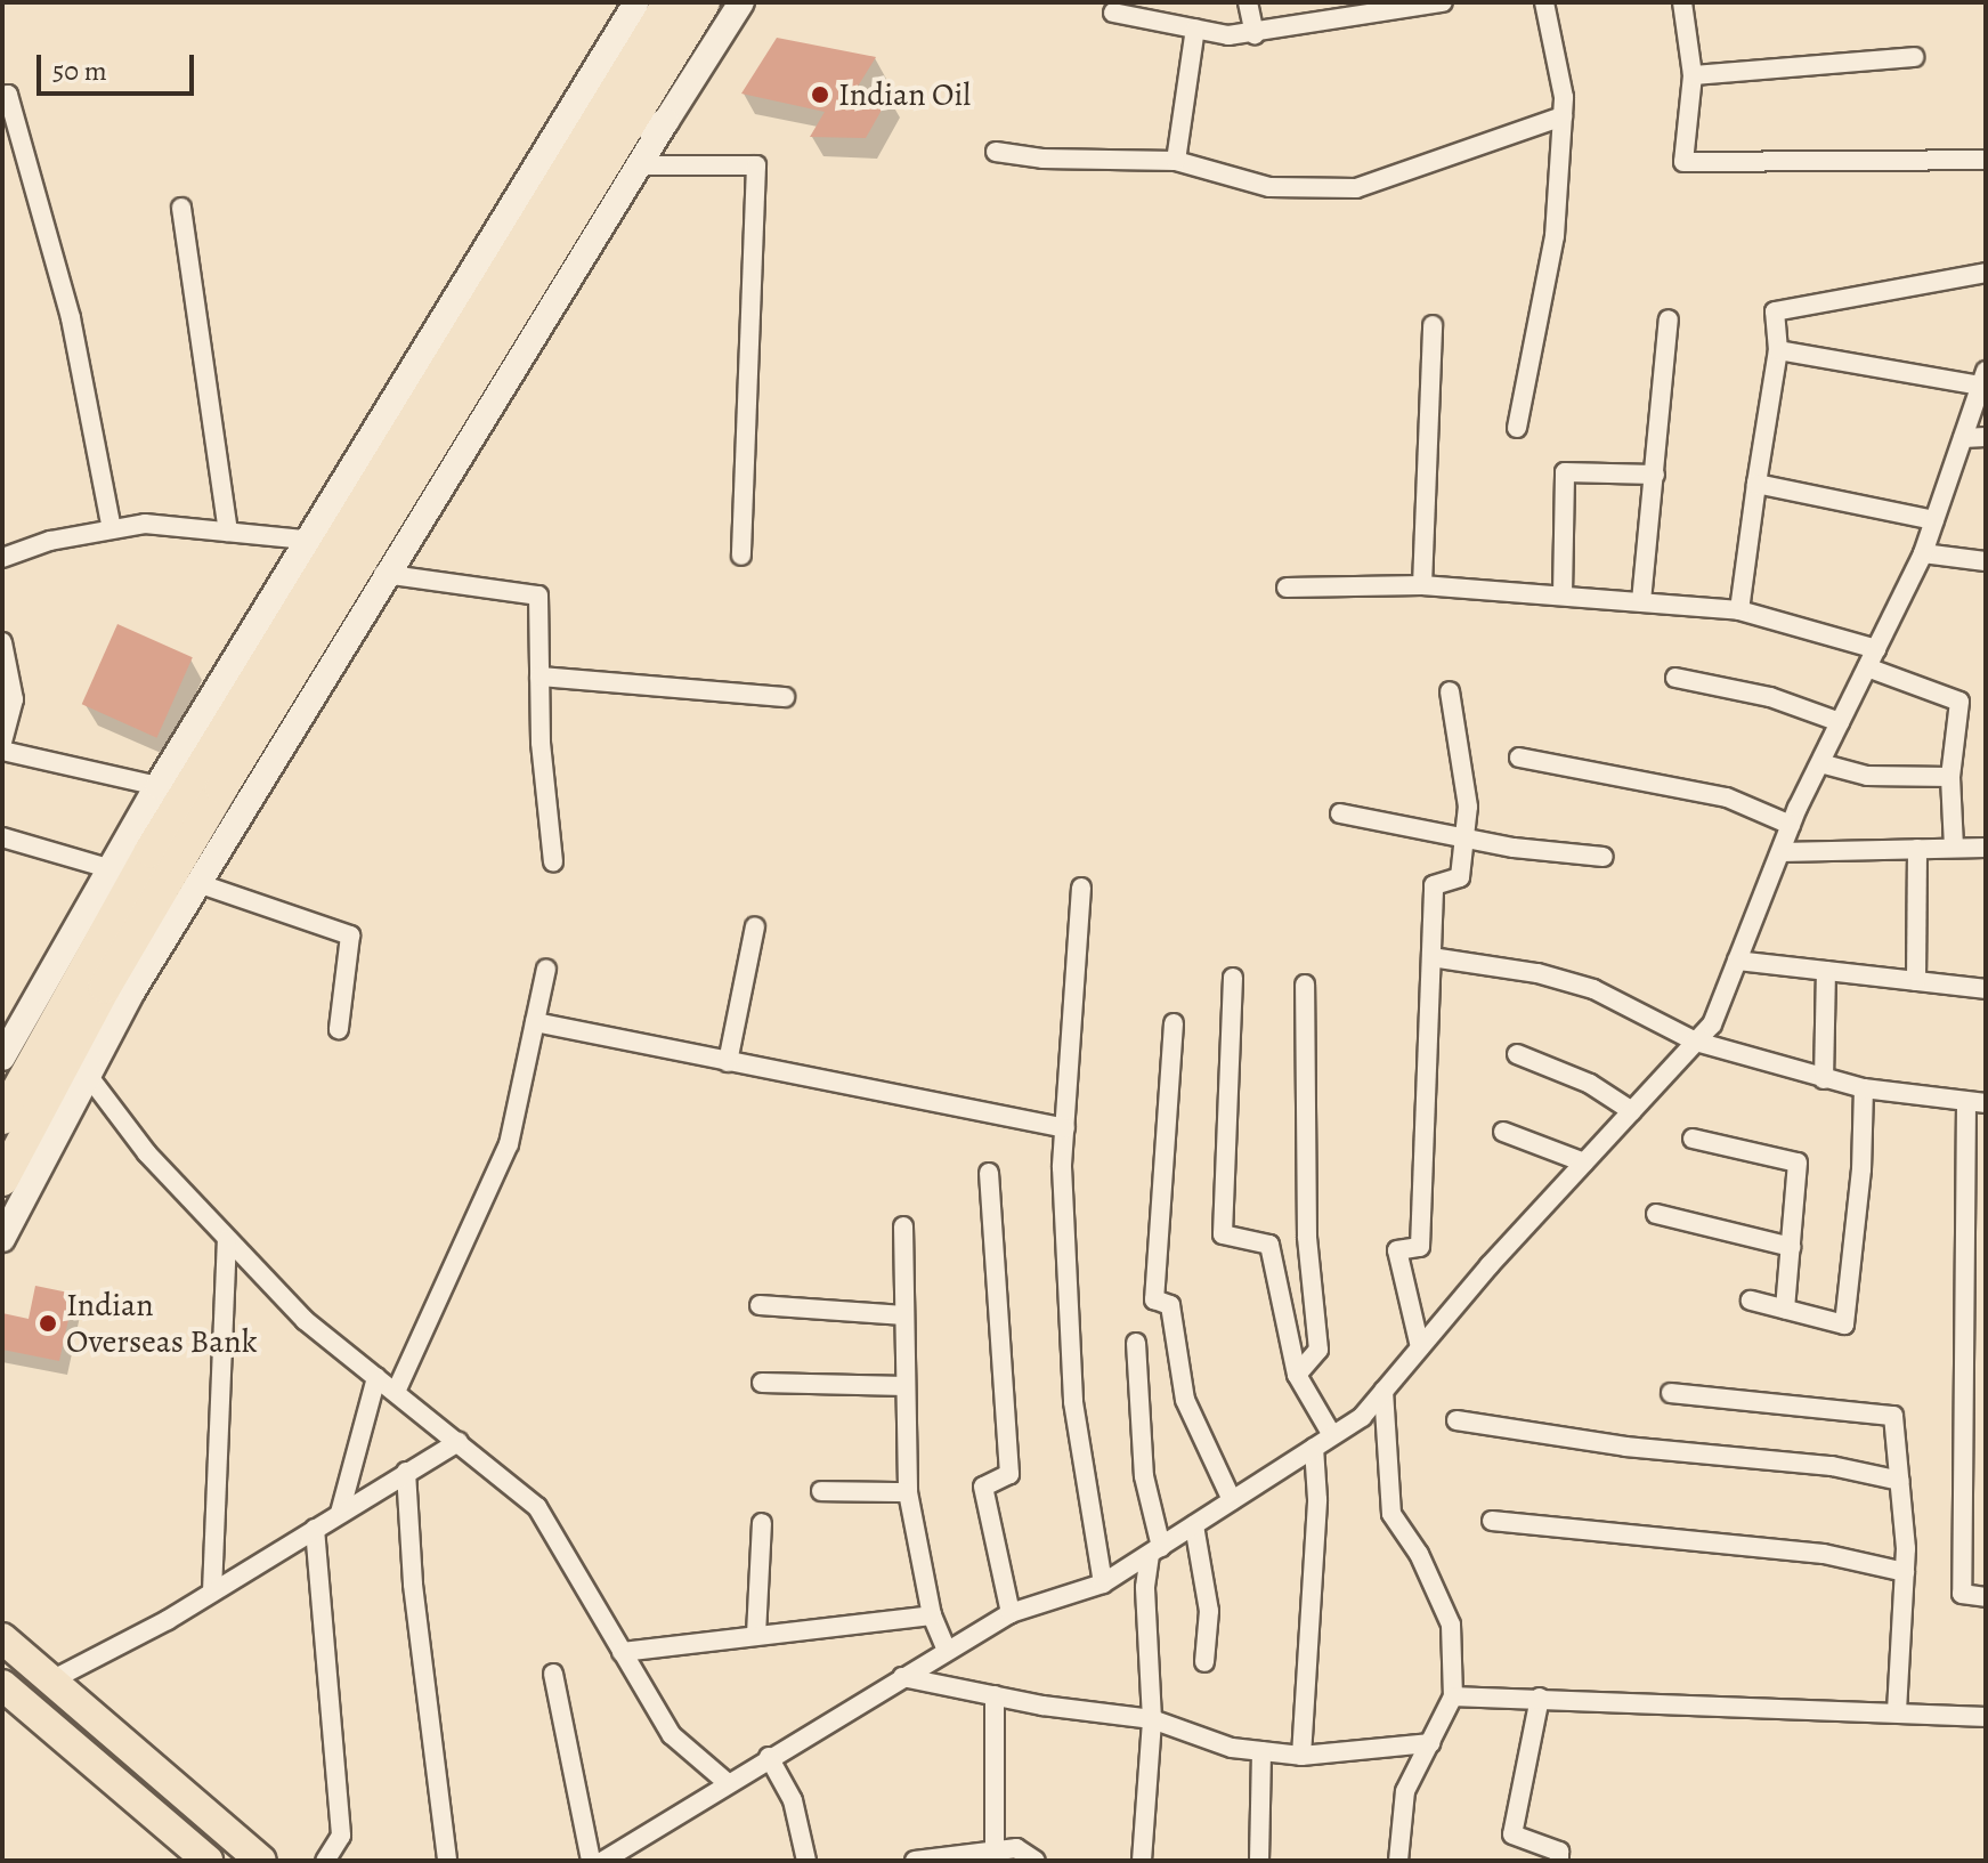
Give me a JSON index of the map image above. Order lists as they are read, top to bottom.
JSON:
{
  "places": ["Indian Oil", "Indian Overseas Bank"],
  "scale_bar": "50 m"
}
